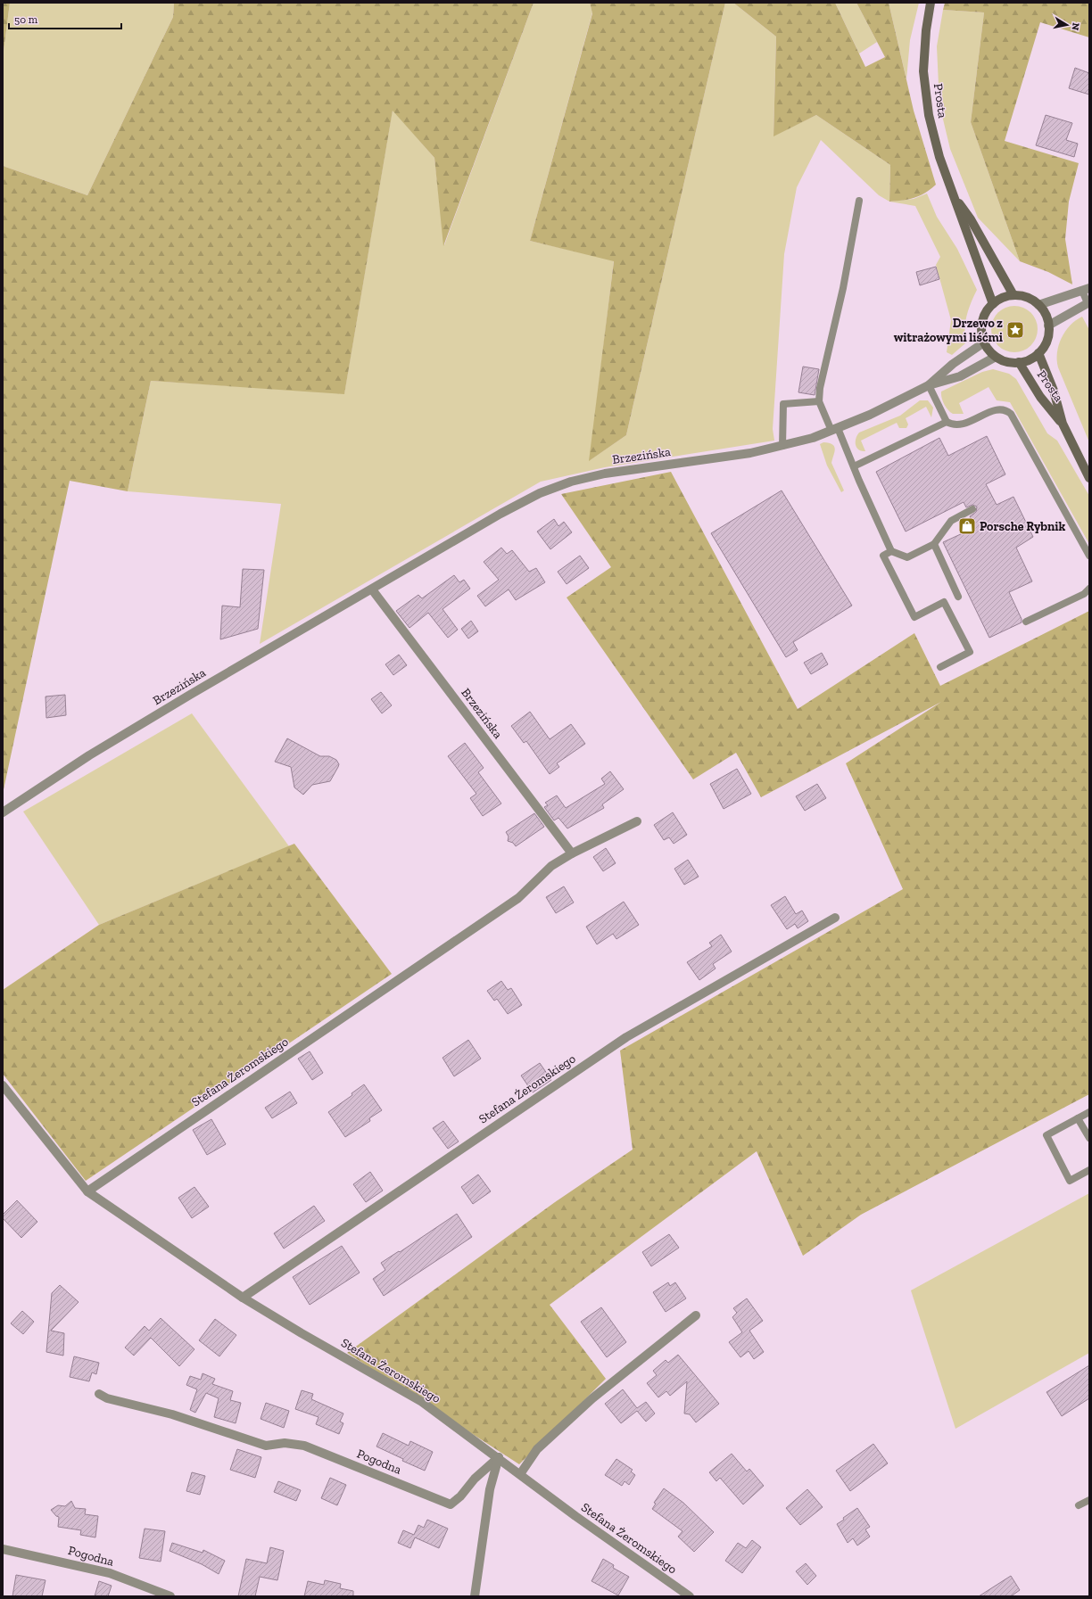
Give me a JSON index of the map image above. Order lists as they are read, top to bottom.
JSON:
{
  "streets": {
    "main road": ["Prosta"],
    "street": ["Brzezińska", "Stefana Żeromskiego", "Pogodna"]
  },
  "crossings": [
    ["Prosta", "Brzezińska"],
    ["Brzezińska", "Stefana Żeromskiego"],
    ["Stefana Żeromskiego", "Pogodna"]
  ],
  "places": {
    "place": ["Drzewo z witrażowymi liśćmi"],
    "shop": ["Porsche Rybnik"]
  },
  "scale_bar": "50 m",
  "north": "right"
}
